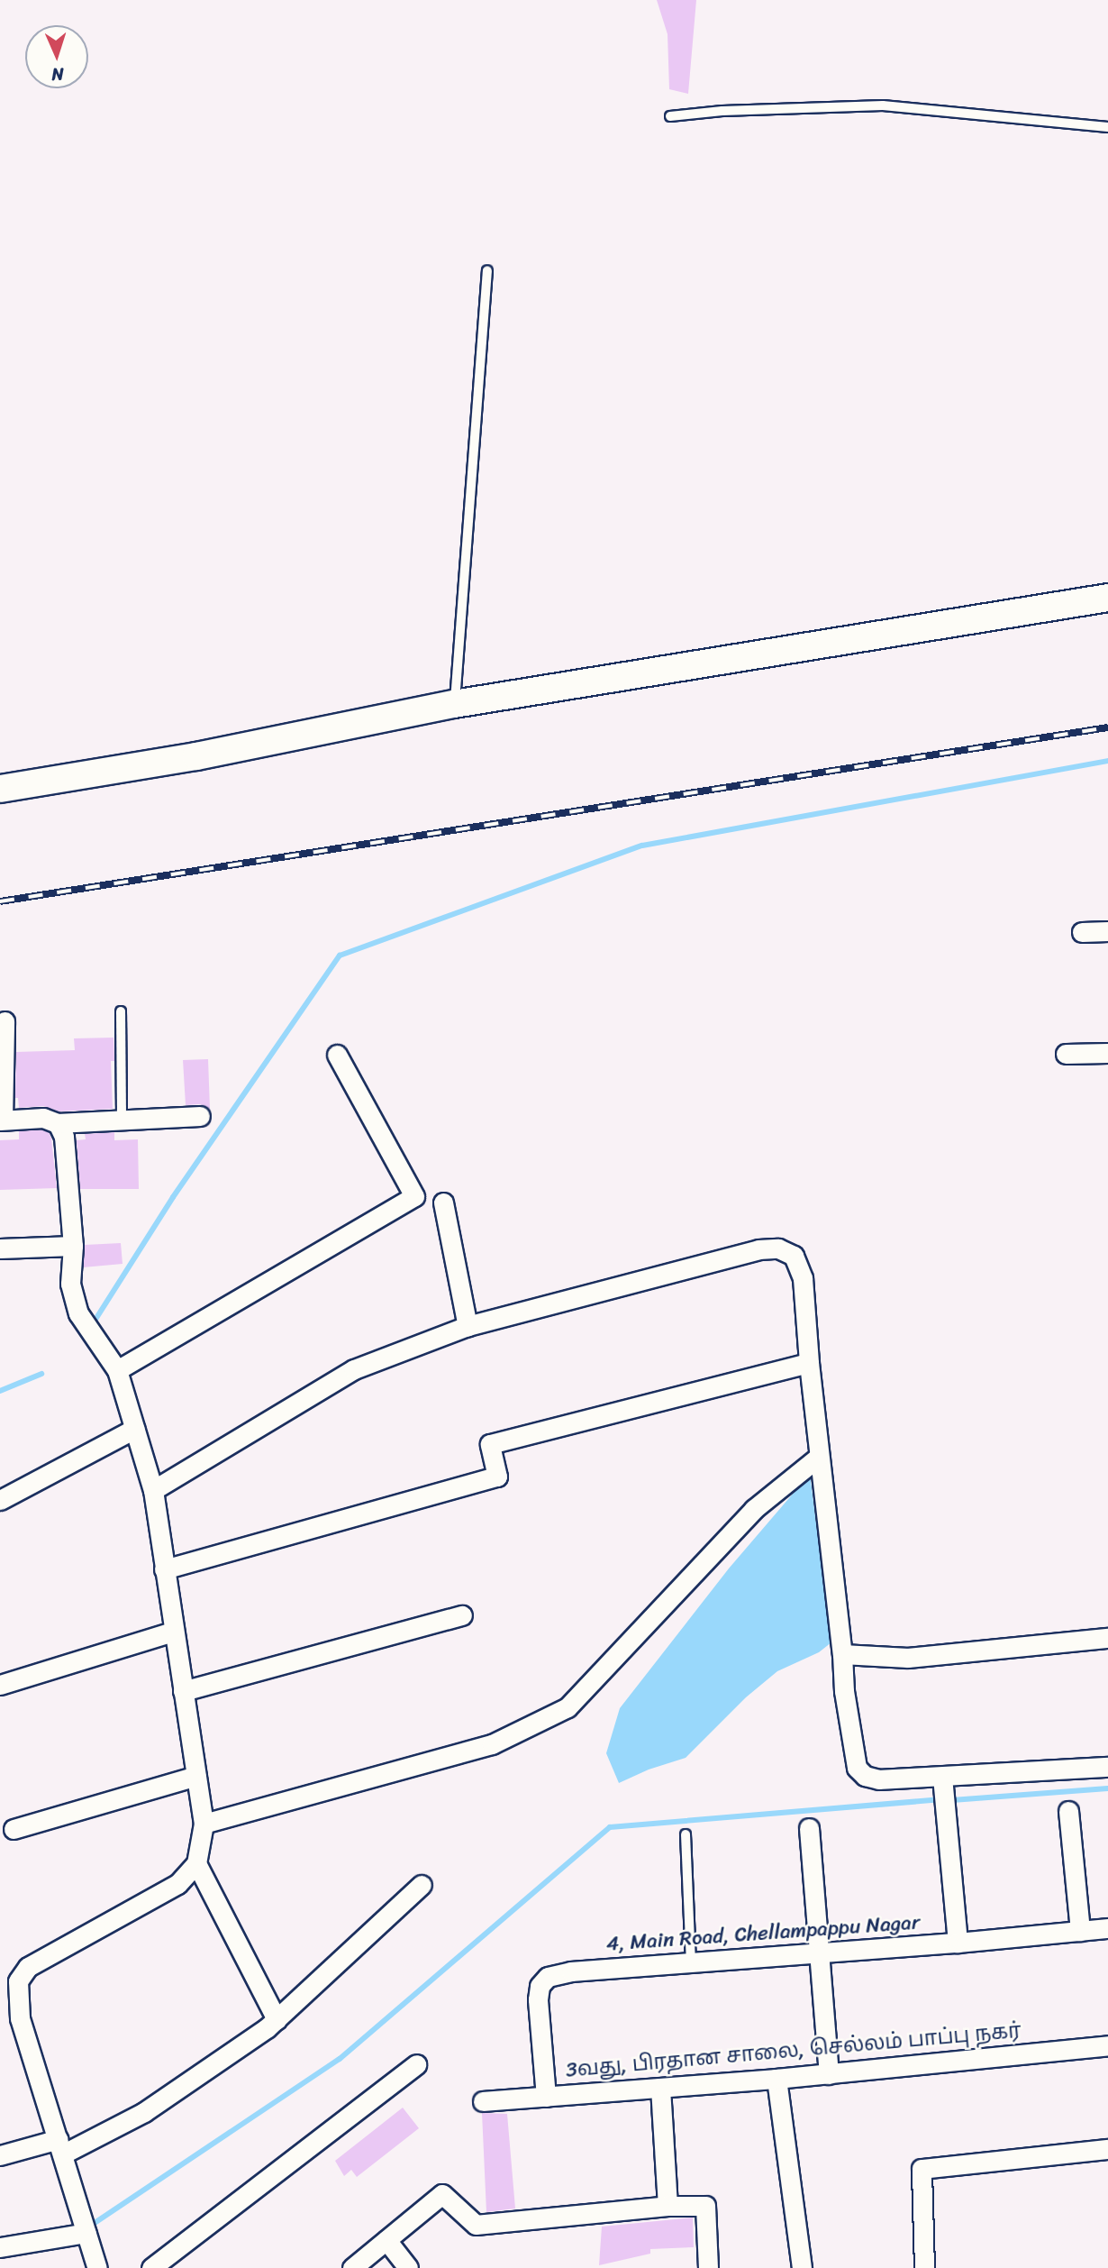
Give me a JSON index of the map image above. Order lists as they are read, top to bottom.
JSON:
{
  "streets": {
    "street": ["4, Main Road, Chellampappu Nagar", "3வது, பிரதான சாலை, செல்லம் பாப்பு நகர்"]
  },
  "crossings": [
    ["4, Main Road, Chellampappu Nagar", "3வது, பிரதான சாலை, செல்லம் பாப்பு நகர்"]
  ],
  "north": "bottom"
}
